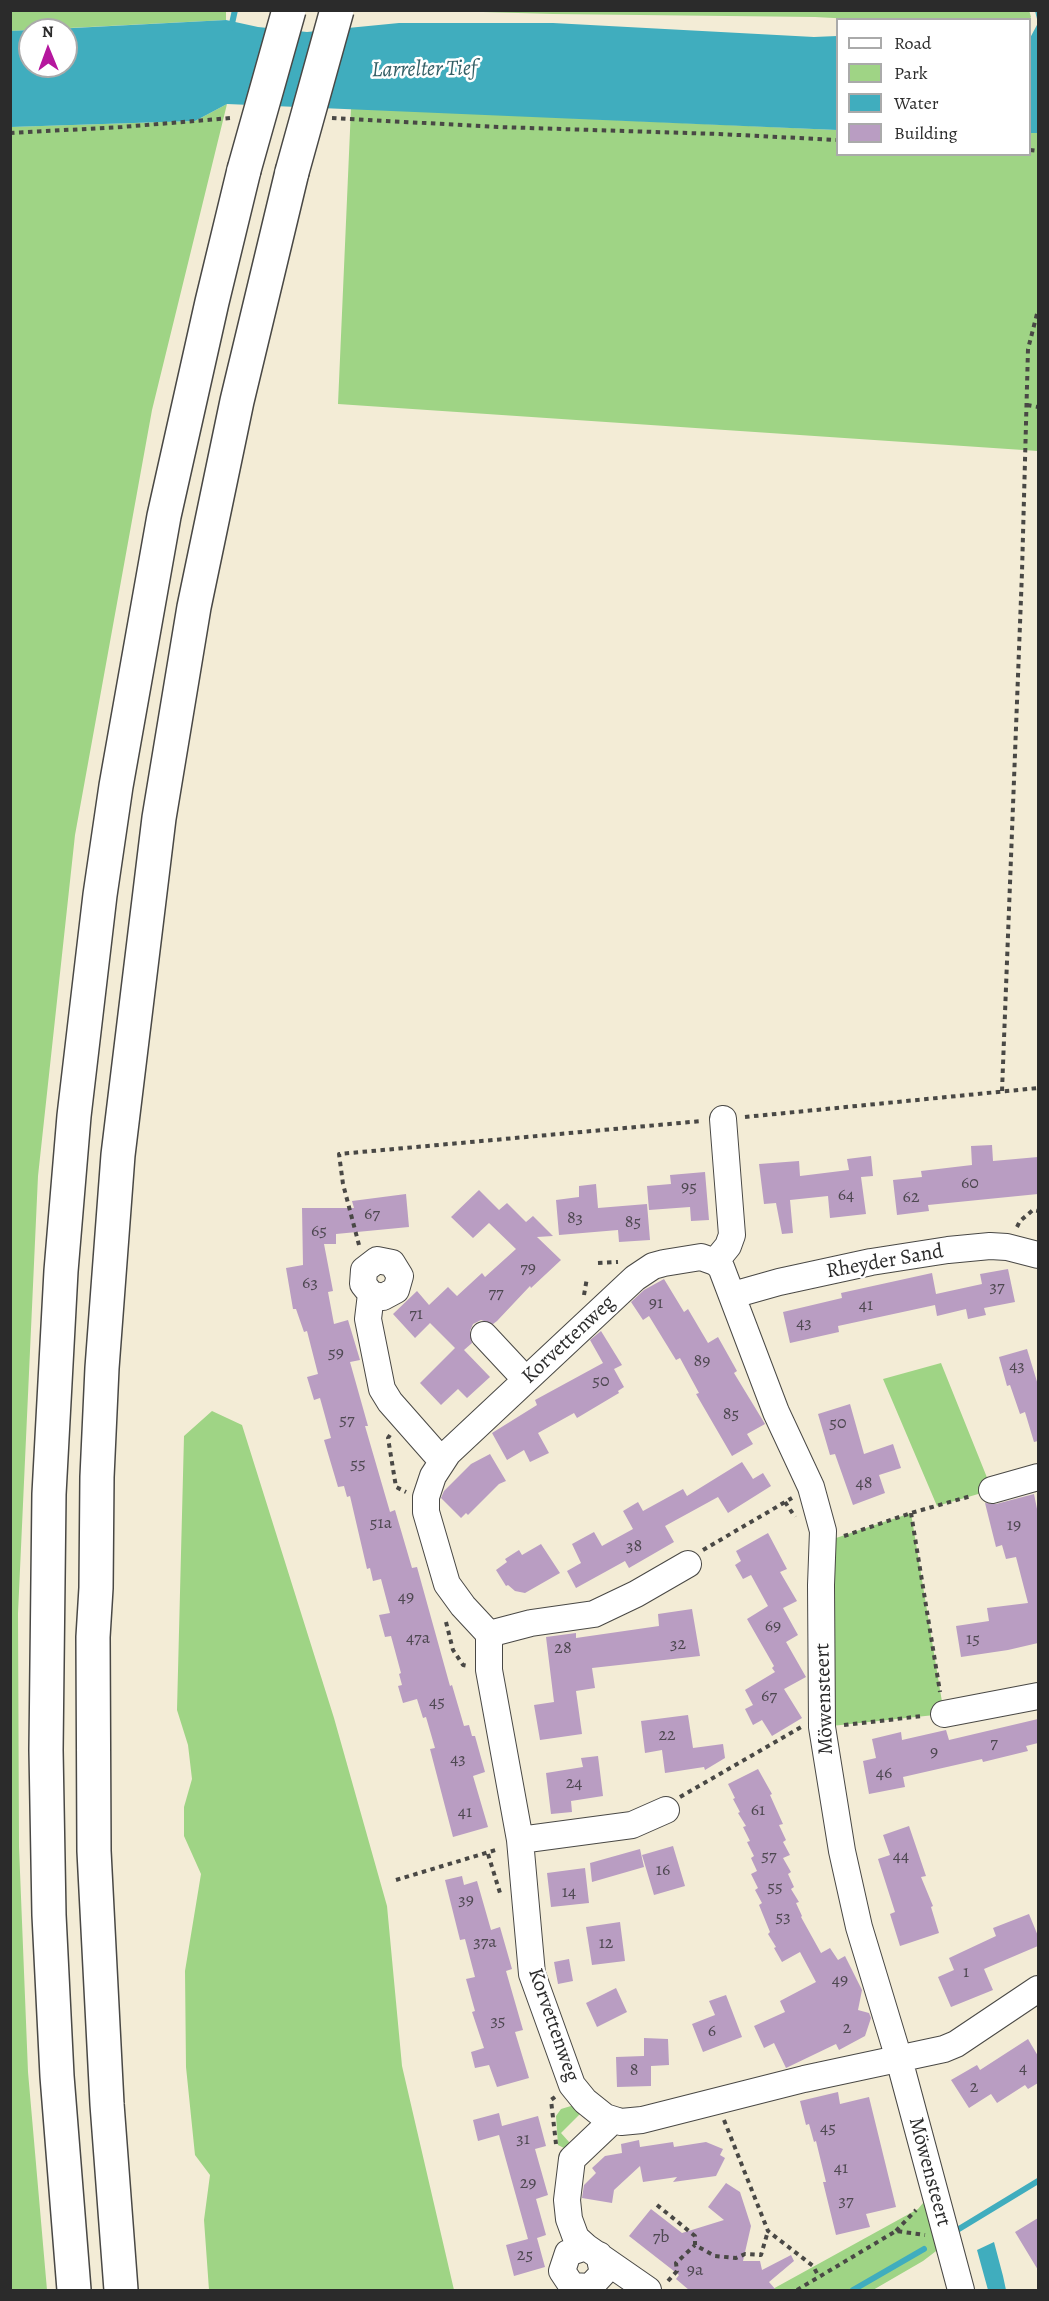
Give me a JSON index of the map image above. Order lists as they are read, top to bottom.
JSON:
{
  "streets": {
    "street": ["Rheyder Sand", "Korvettenweg", "Möwensteert"]
  },
  "crossings": [
    ["Rheyder Sand", "Möwensteert"],
    ["Korvettenweg", "Möwensteert"]
  ],
  "water": ["Larrelter Tief"],
  "house_numbers": [
    "60",
    "95",
    "64",
    "62",
    "67",
    "83",
    "85",
    "65",
    "79",
    "63",
    "37",
    "77",
    "91",
    "41",
    "71",
    "43",
    "59",
    "89",
    "43",
    "50",
    "85",
    "57",
    "50",
    "55",
    "48",
    "51a",
    "19",
    "38",
    "49",
    "69",
    "47a",
    "15",
    "32",
    "28",
    "67",
    "45",
    "22",
    "7",
    "9",
    "43",
    "46",
    "24",
    "61",
    "41",
    "57",
    "44",
    "16",
    "55",
    "14",
    "39",
    "53",
    "37a",
    "12",
    "1",
    "49",
    "35",
    "2",
    "6",
    "4",
    "8",
    "2",
    "45",
    "31",
    "41",
    "29",
    "37",
    "7b",
    "25",
    "9a"
  ],
  "legend": [
    "Road",
    "Park",
    "Water",
    "Building"
  ],
  "north": "top"
}
